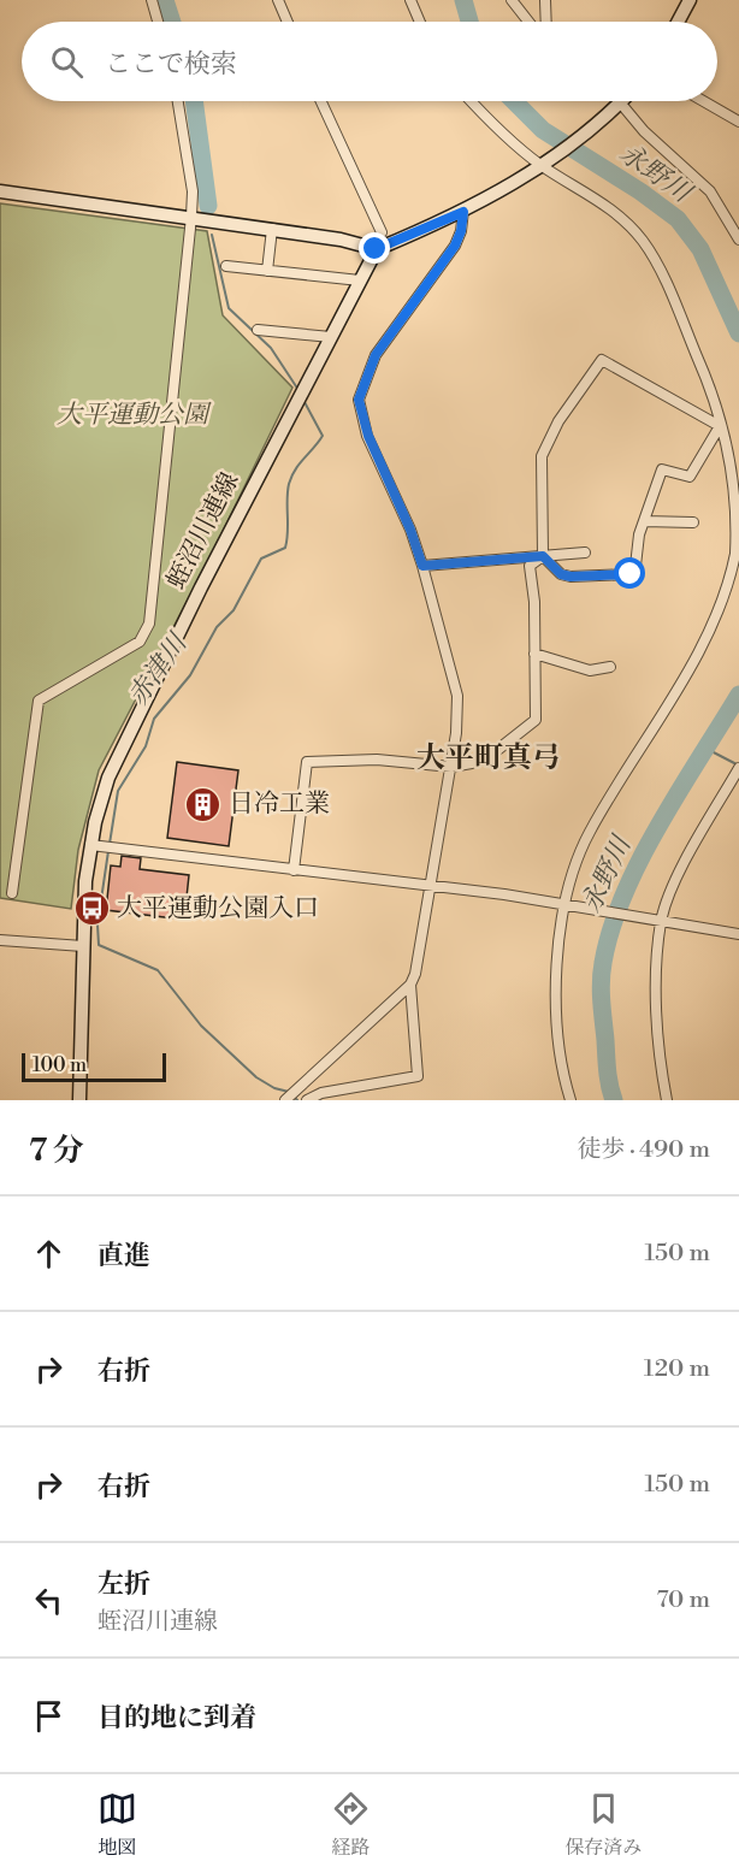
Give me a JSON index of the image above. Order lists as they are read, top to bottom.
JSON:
{
  "streets": {
    "main road": ["蛭沼川連線"]
  },
  "districts": ["大平町真弓"],
  "water": ["永野川", "赤津川"],
  "parks": ["大平運動公園"],
  "places": {
    "building": ["日冷工業"],
    "bus stop": ["大平運動公園入口"]
  },
  "scale_bar": "100 m",
  "page": {
    "search": "ここで検索",
    "scale": "100 m",
    "heading": ["7 分", "徒歩 · 490 m"],
    "list": [
      ["直進", "150 m"],
      ["右折", "120 m"],
      ["右折", "150 m"],
      ["左折", "蛭沼川連線", "70 m"],
      "目的地に到着"
    ],
    "nav": ["地図", "経路", "保存済み"]
  }
}
